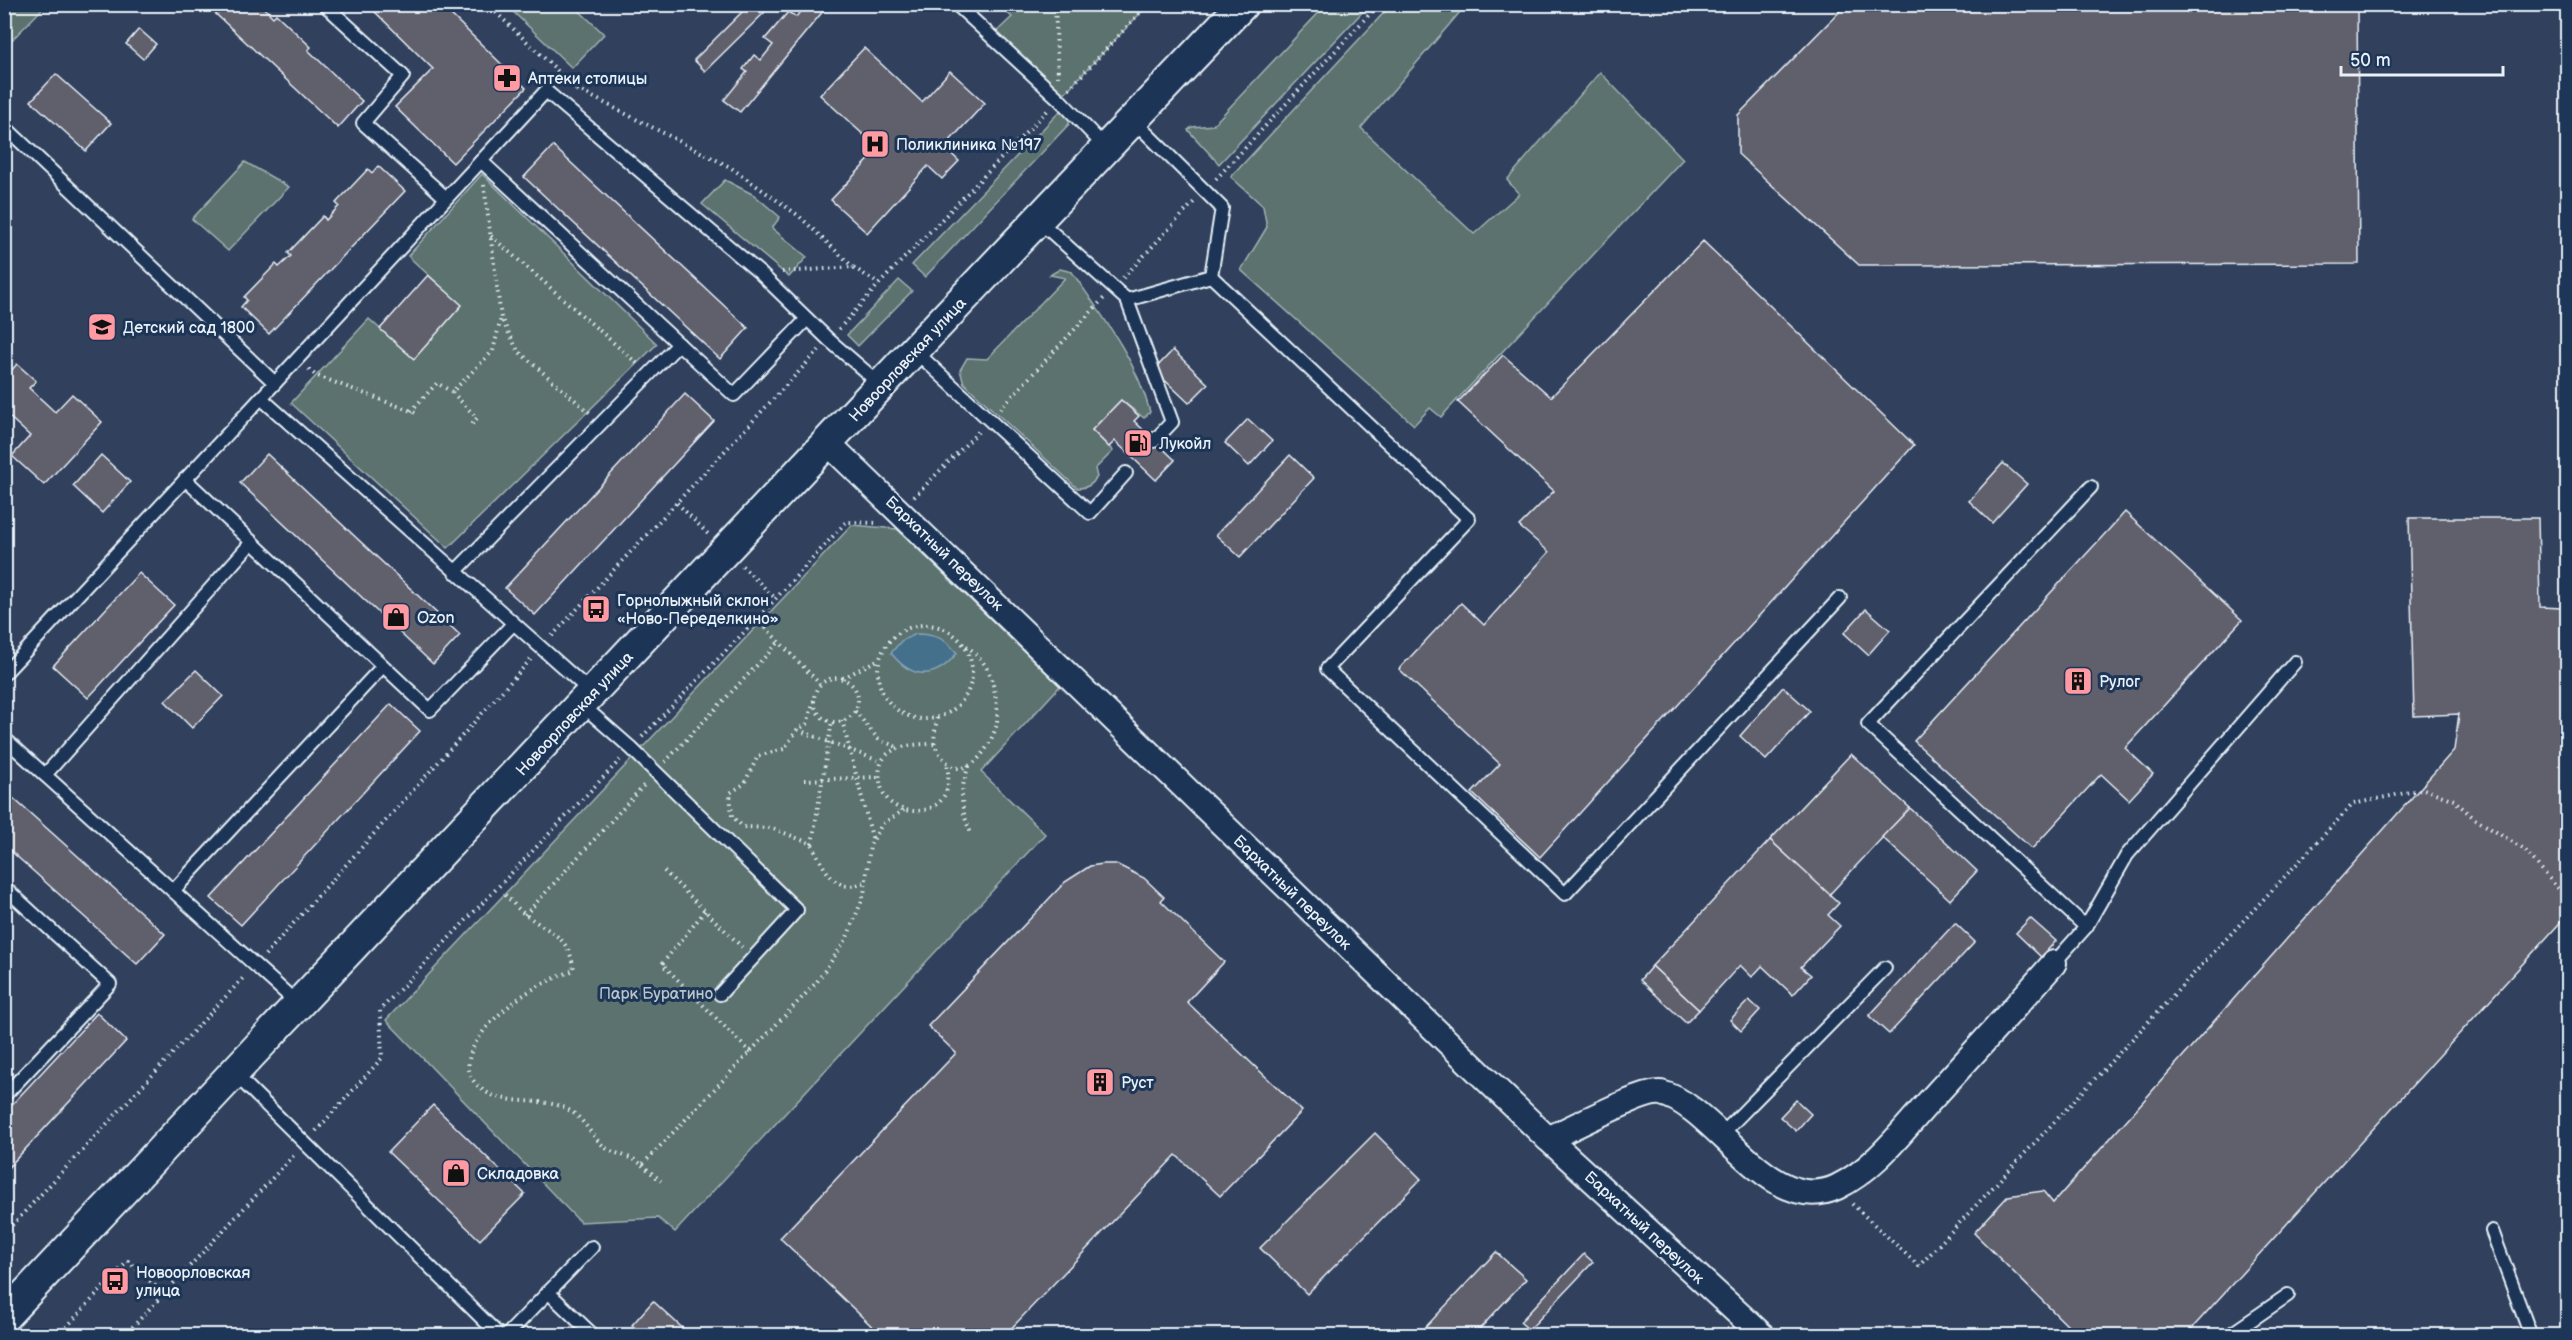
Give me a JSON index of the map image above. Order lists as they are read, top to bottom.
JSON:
{
  "streets": {
    "street": ["Новоорловская улица", "Бархатный переулок"]
  },
  "crossings": [
    ["Новоорловская улица", "Бархатный переулок"]
  ],
  "parks": ["Парк Буратино"],
  "places": {
    "pharmacy": ["Аптеки столицы"],
    "hospital": ["Поликлиника №197"],
    "school or university": ["Детский сад 1800"],
    "fuel station": ["Лукойл"],
    "bus stop": ["Горнолыжный склон «Ново-Переделкино»", "Новоорловская улица"],
    "shop": ["Ozon", "Складовка"],
    "building": ["Рулог", "Руст"]
  },
  "scale_bar": "50 m"
}
